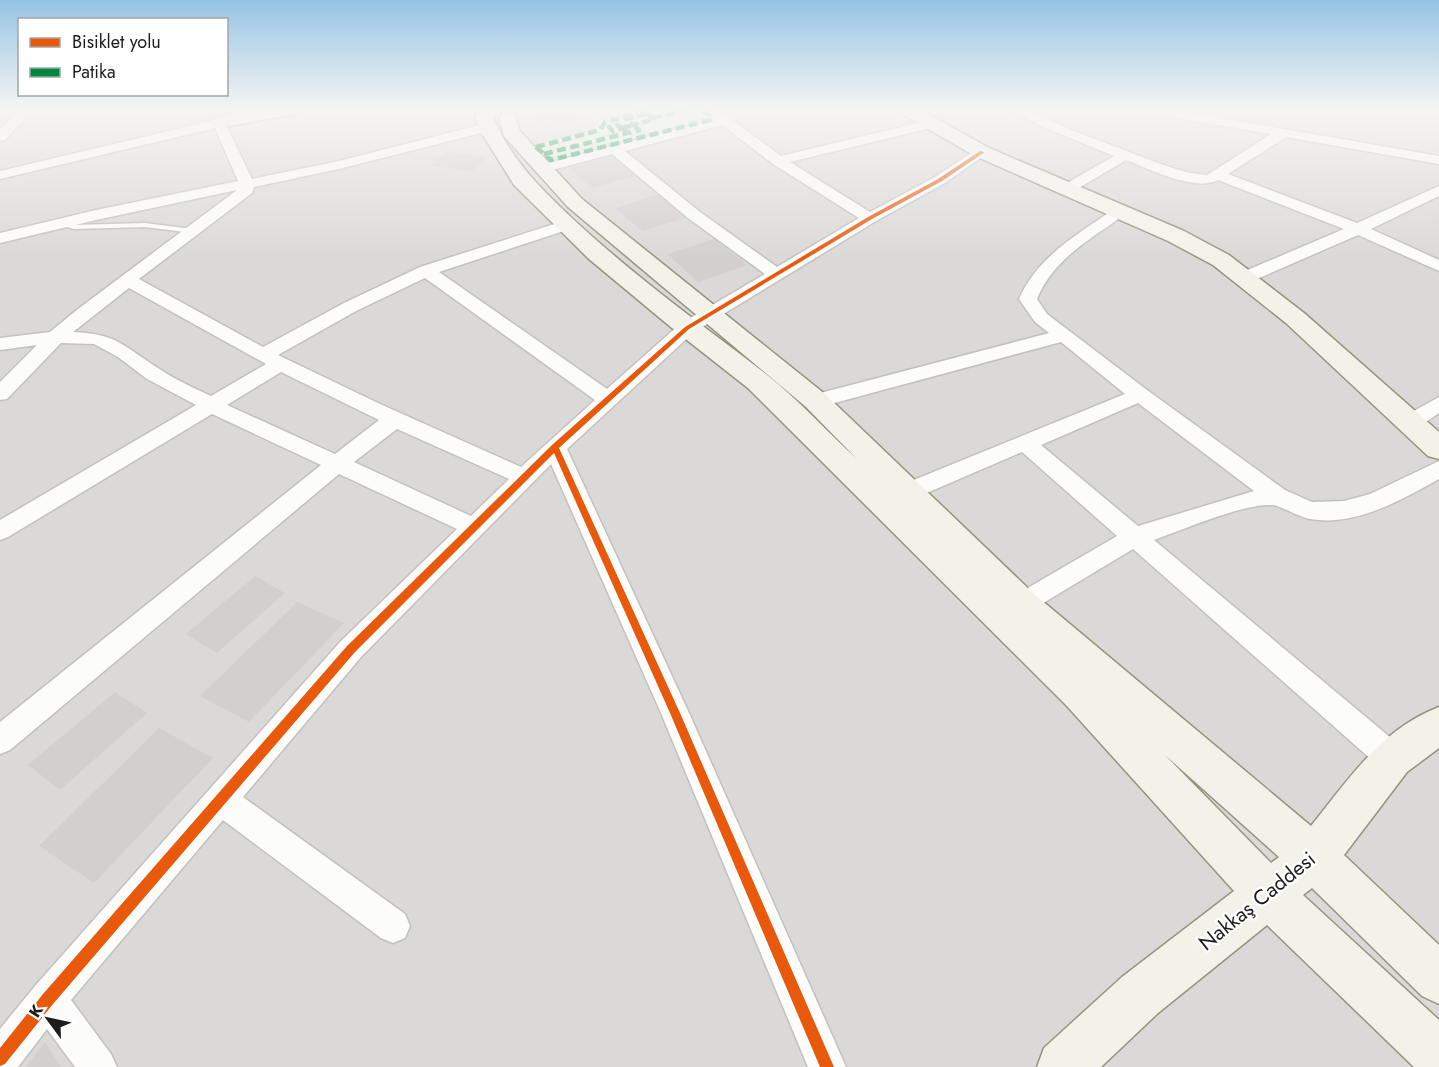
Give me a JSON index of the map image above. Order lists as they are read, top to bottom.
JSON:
{
  "streets": {
    "main road": ["Nakkaş Caddesi"]
  },
  "legend": ["Bisiklet yolu", "Patika"],
  "north": "top left"
}
